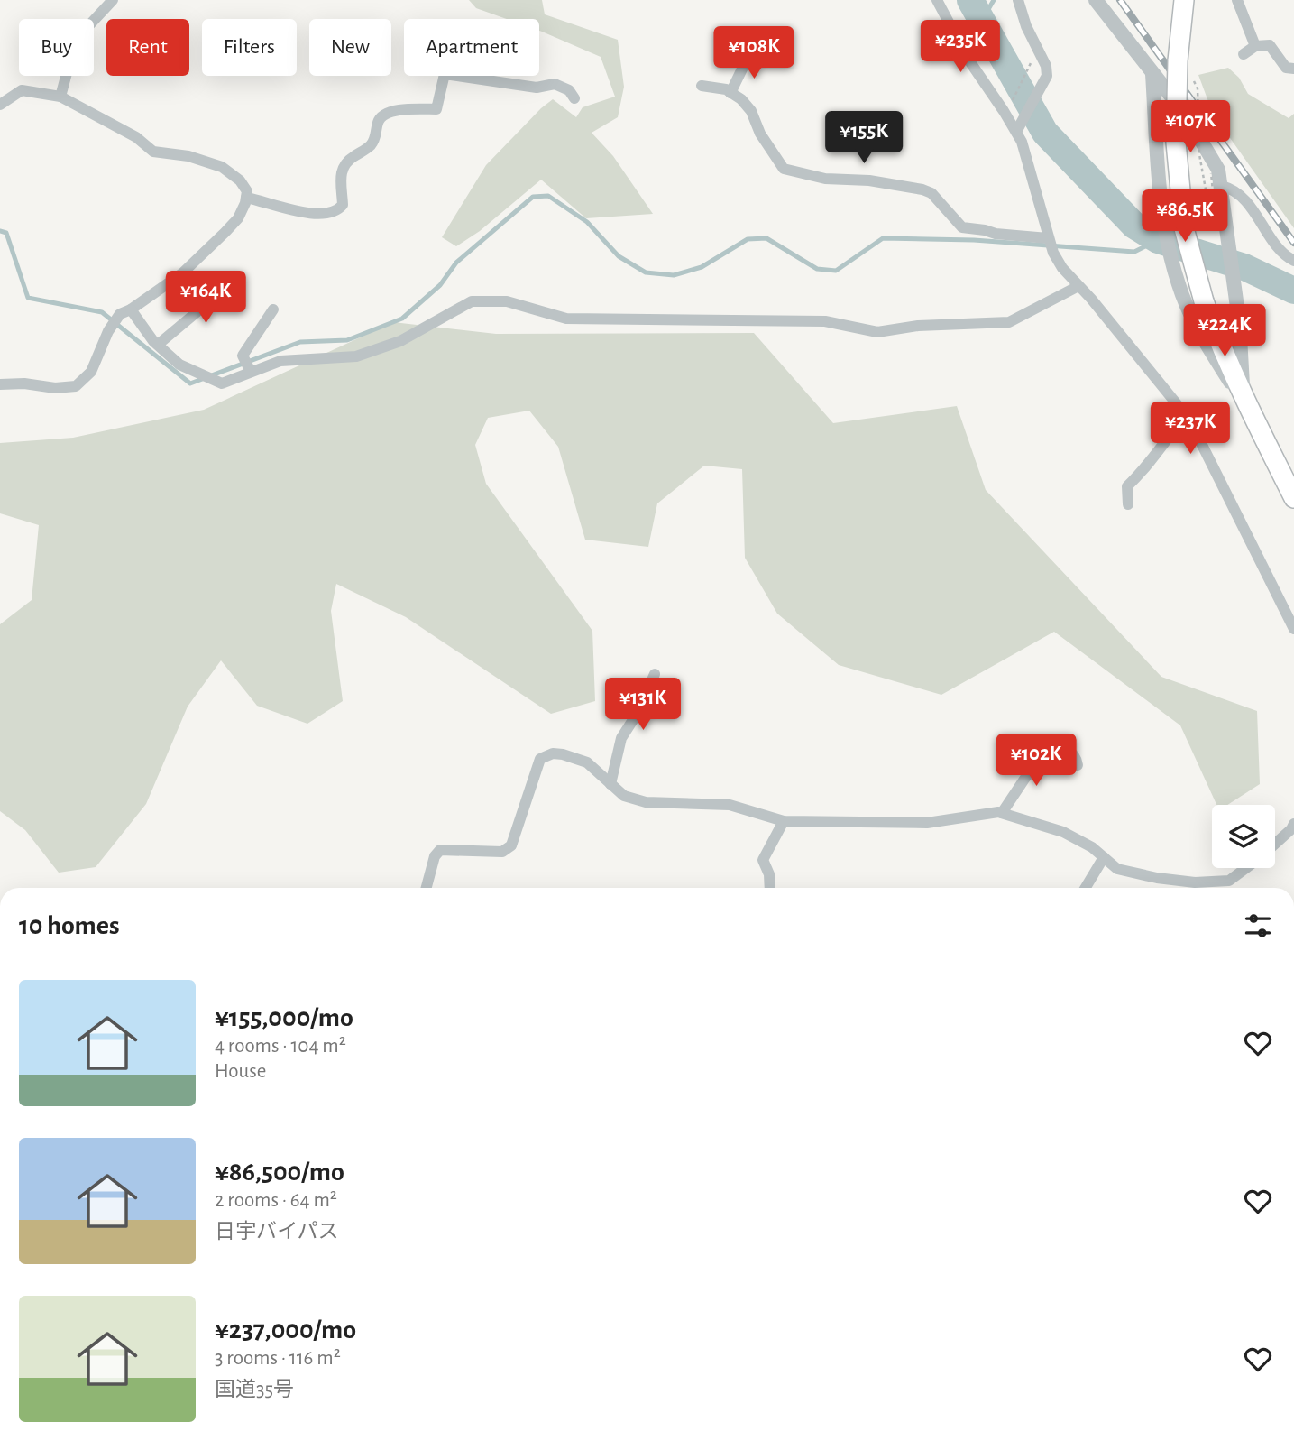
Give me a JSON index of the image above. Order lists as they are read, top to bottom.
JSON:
{
  "page": {
    "chip": [
      "Buy",
      "Rent",
      "Filters",
      "New",
      "Apartment"
    ],
    "price": [
      "¥235K",
      "¥108K",
      "¥107K",
      "¥155K",
      "¥86.5K",
      "¥164K",
      "¥224K",
      "¥237K",
      "¥131K",
      "¥102K"
    ],
    "heading": "10 homes",
    "list": [
      {
        "name": "¥155,000/mo",
        "note": "4 rooms · 104 m² · House"
      },
      {
        "name": "¥86,500/mo",
        "note": "2 rooms · 64 m² · 日宇バイパス"
      },
      {
        "name": "¥237,000/mo",
        "note": "3 rooms · 116 m² · 国道35号"
      }
    ]
  }
}
